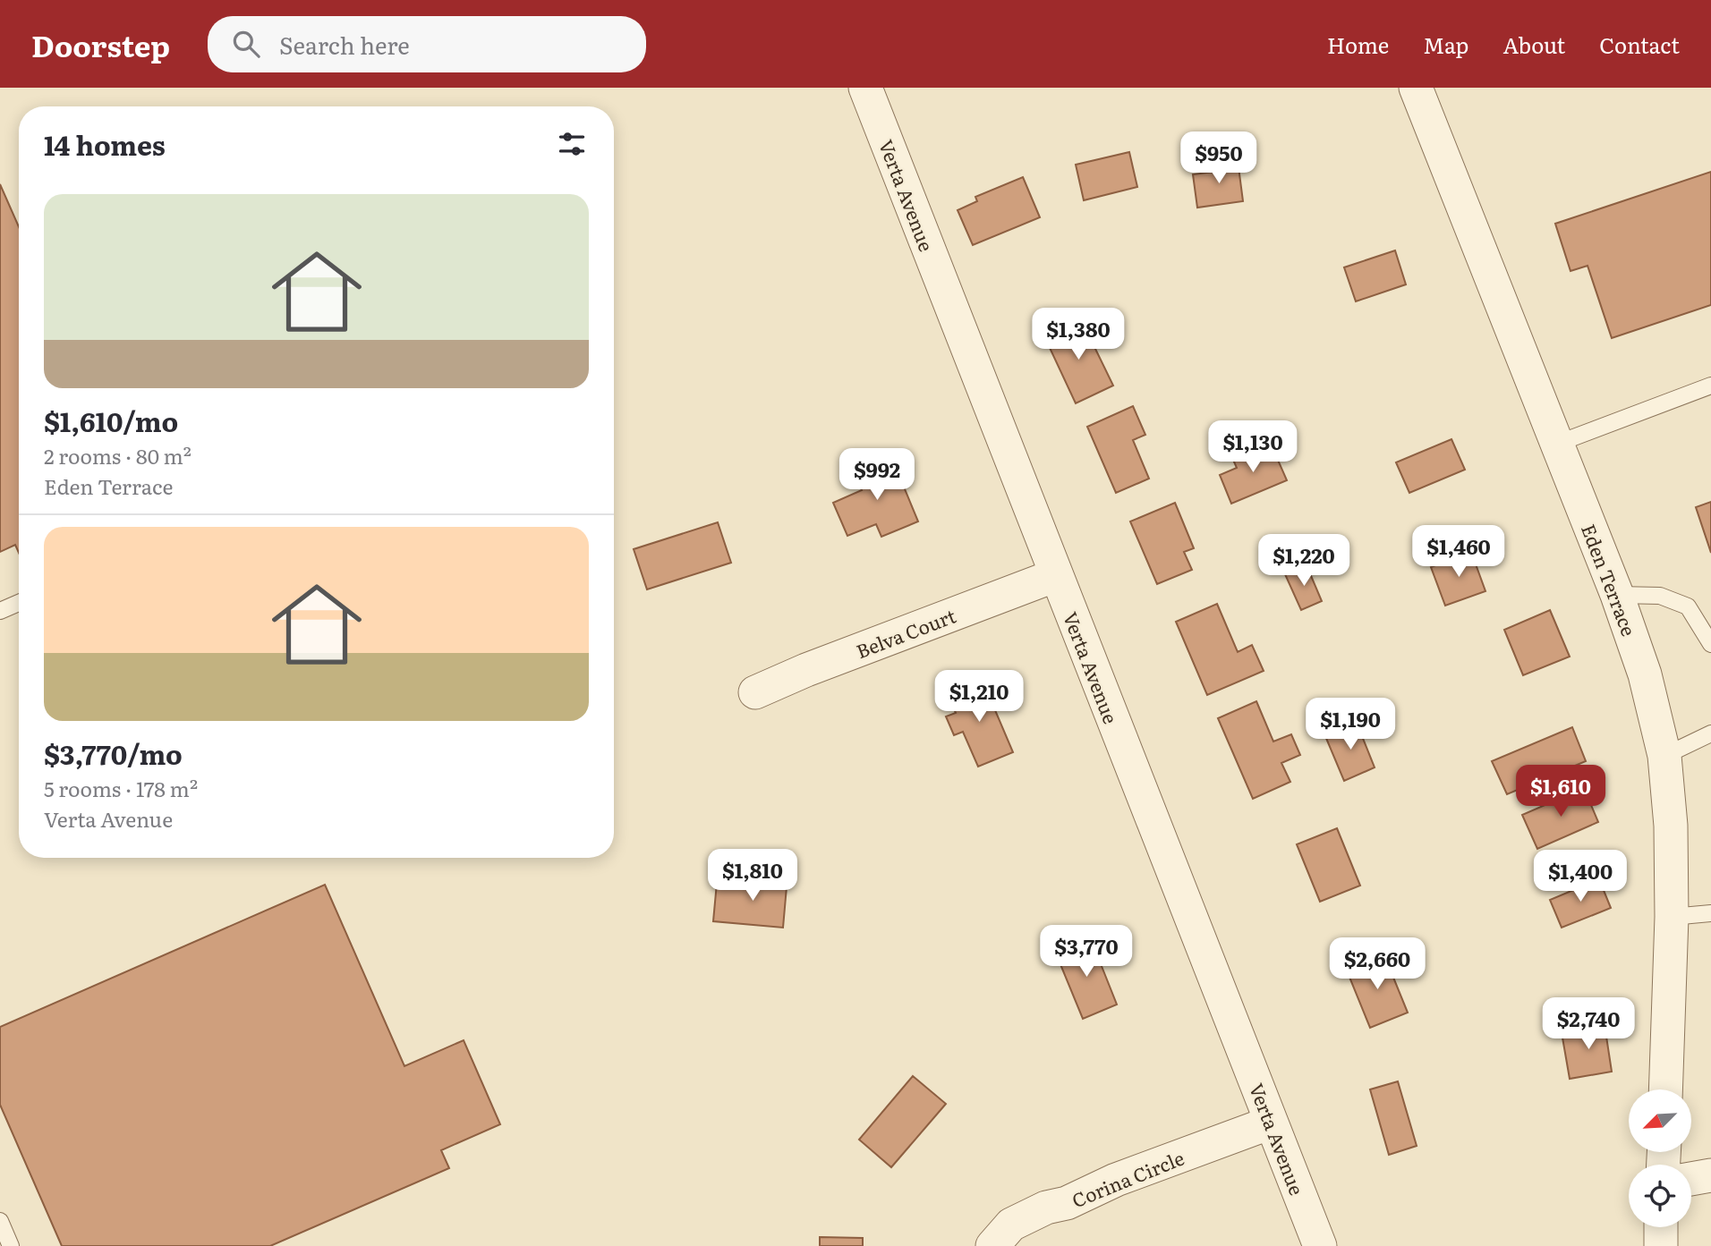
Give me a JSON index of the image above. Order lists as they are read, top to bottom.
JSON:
{
  "streets": {
    "street": [
      "Verta Avenue",
      "Eden Terrace",
      "Belva Court",
      "Corina Circle"
    ]
  },
  "crossings": [
    ["Verta Avenue", "Belva Court"],
    ["Verta Avenue", "Corina Circle"]
  ],
  "north": "bottom left",
  "page": {
    "header": "Doorstep",
    "search": "Search here",
    "nav": [
      "Home",
      "Map",
      "About",
      "Contact"
    ],
    "heading": "14 homes",
    "price": [
      "$950",
      "$1,380",
      "$1,130",
      "$992",
      "$1,460",
      "$1,220",
      "$1,210",
      "$1,190",
      "$1,610",
      "$1,810",
      "$1,400",
      "$3,770",
      "$2,660",
      "$2,740"
    ],
    "list": [
      {
        "name": "$1,610/mo",
        "note": "2 rooms · 80 m² · Eden Terrace"
      },
      {
        "name": "$3,770/mo",
        "note": "5 rooms · 178 m² · Verta Avenue"
      }
    ]
  }
}
